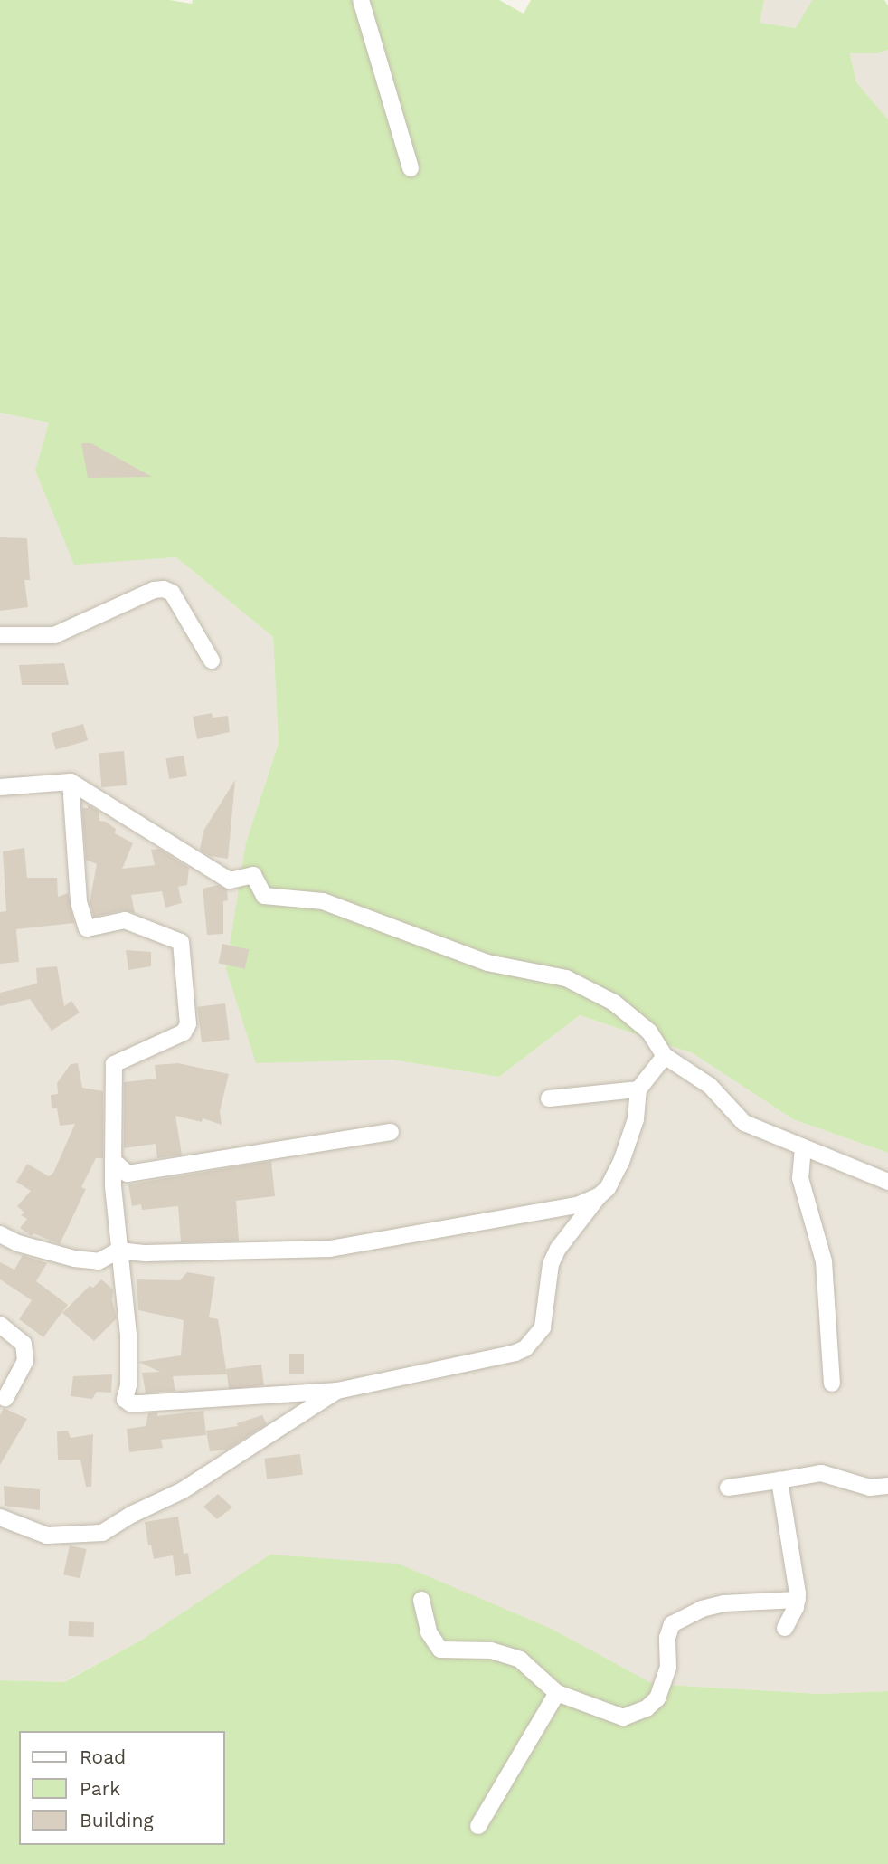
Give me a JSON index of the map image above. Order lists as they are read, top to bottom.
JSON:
{
  "legend": ["Road", "Park", "Building"]
}
